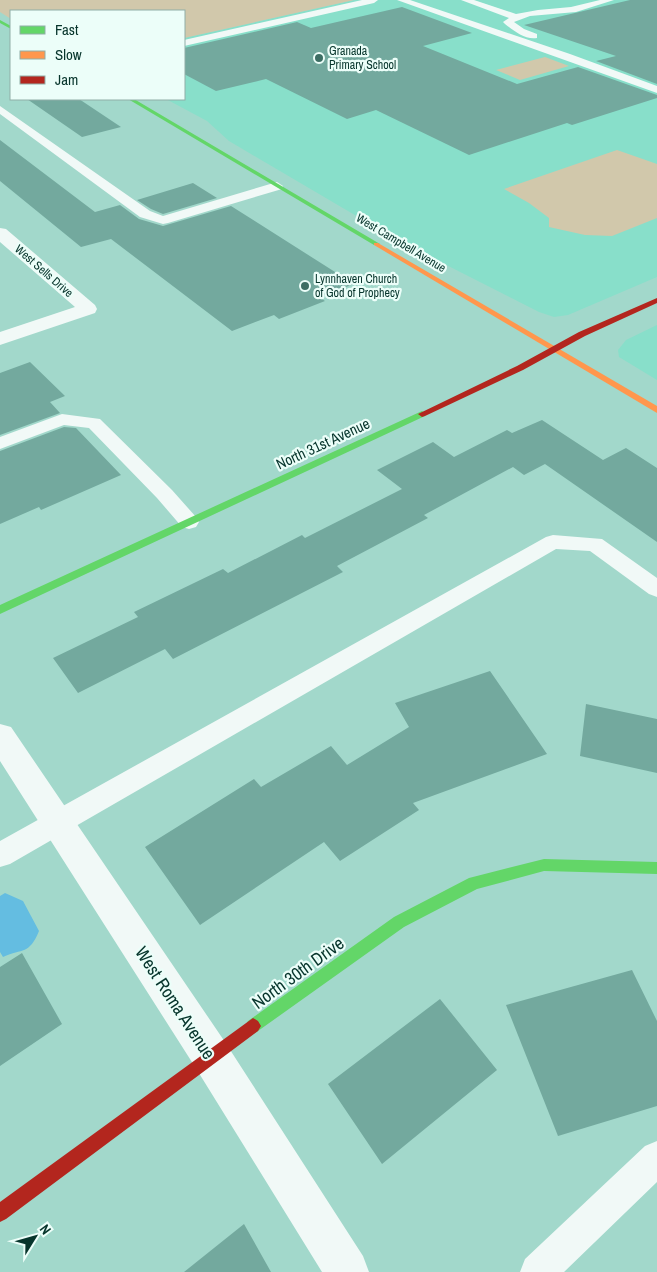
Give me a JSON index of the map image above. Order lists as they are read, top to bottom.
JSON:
{
  "streets": {
    "street": [
      "West Campbell Avenue",
      "West Sells Drive",
      "North 31st Avenue",
      "North 30th Drive",
      "West Roma Avenue"
    ]
  },
  "crossings": [
    ["West Campbell Avenue", "North 31st Avenue"],
    ["North 30th Drive", "West Roma Avenue"]
  ],
  "places": ["Granada Primary School", "Lynnhaven Church of God of Prophecy"],
  "legend": ["Fast", "Slow", "Jam"],
  "north": "top right"
}
